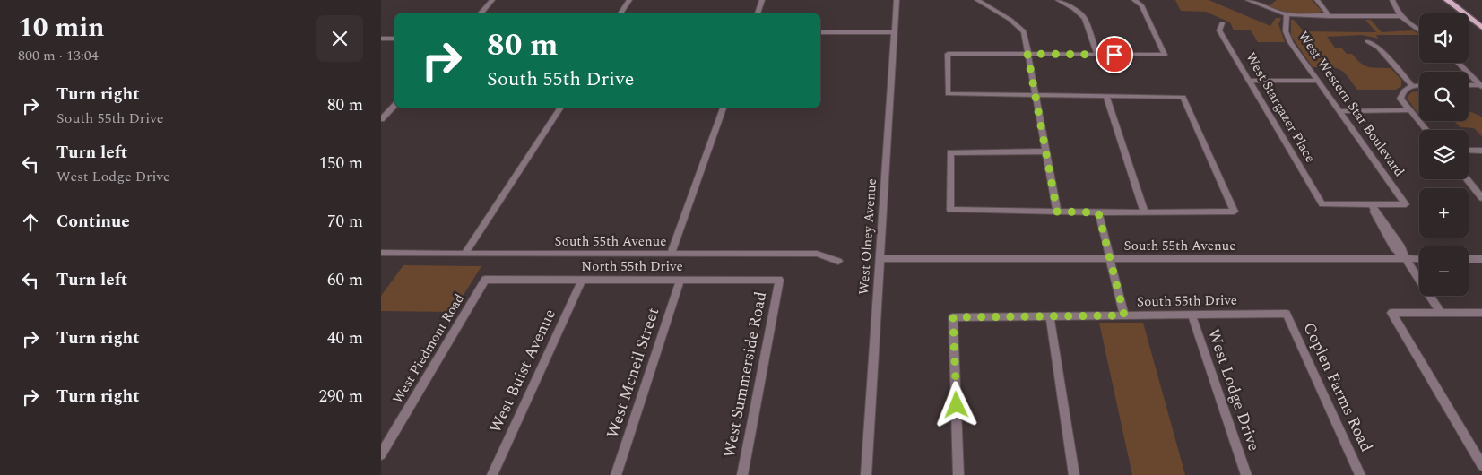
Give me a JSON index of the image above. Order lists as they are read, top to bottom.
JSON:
{
  "streets": {
    "street": [
      "West Western Star Boulevard",
      "West Stargazer Place",
      "West Olney Avenue",
      "South 55th Avenue",
      "North 55th Drive",
      "South 55th Drive",
      "West Piedmont Road",
      "West Buist Avenue",
      "West Mcneil Street",
      "West Summerside Road",
      "Coplen Farms Road",
      "West Lodge Drive"
    ]
  },
  "crossings": [
    ["West Olney Avenue", "South 55th Avenue"],
    ["North 55th Drive", "West Piedmont Road"],
    ["North 55th Drive", "West Buist Avenue"],
    ["North 55th Drive", "West Mcneil Street"],
    ["North 55th Drive", "West Summerside Road"],
    ["South 55th Drive", "Coplen Farms Road"],
    ["South 55th Drive", "West Lodge Drive"]
  ],
  "page": {
    "heading": ["10 min", "800 m · 13:04"],
    "map_buttons": ["+", "−"],
    "turn": ["80 m", "South 55th Drive"],
    "list": [
      {
        "name": "Turn right",
        "note": "South 55th Drive",
        "value": "80 m"
      },
      {
        "name": "Turn left",
        "note": "West Lodge Drive",
        "value": "150 m"
      },
      {
        "name": "Continue",
        "value": "70 m"
      },
      {
        "name": "Turn left",
        "value": "60 m"
      },
      {
        "name": "Turn right",
        "value": "40 m"
      },
      {
        "name": "Turn right",
        "value": "290 m"
      }
    ]
  }
}
